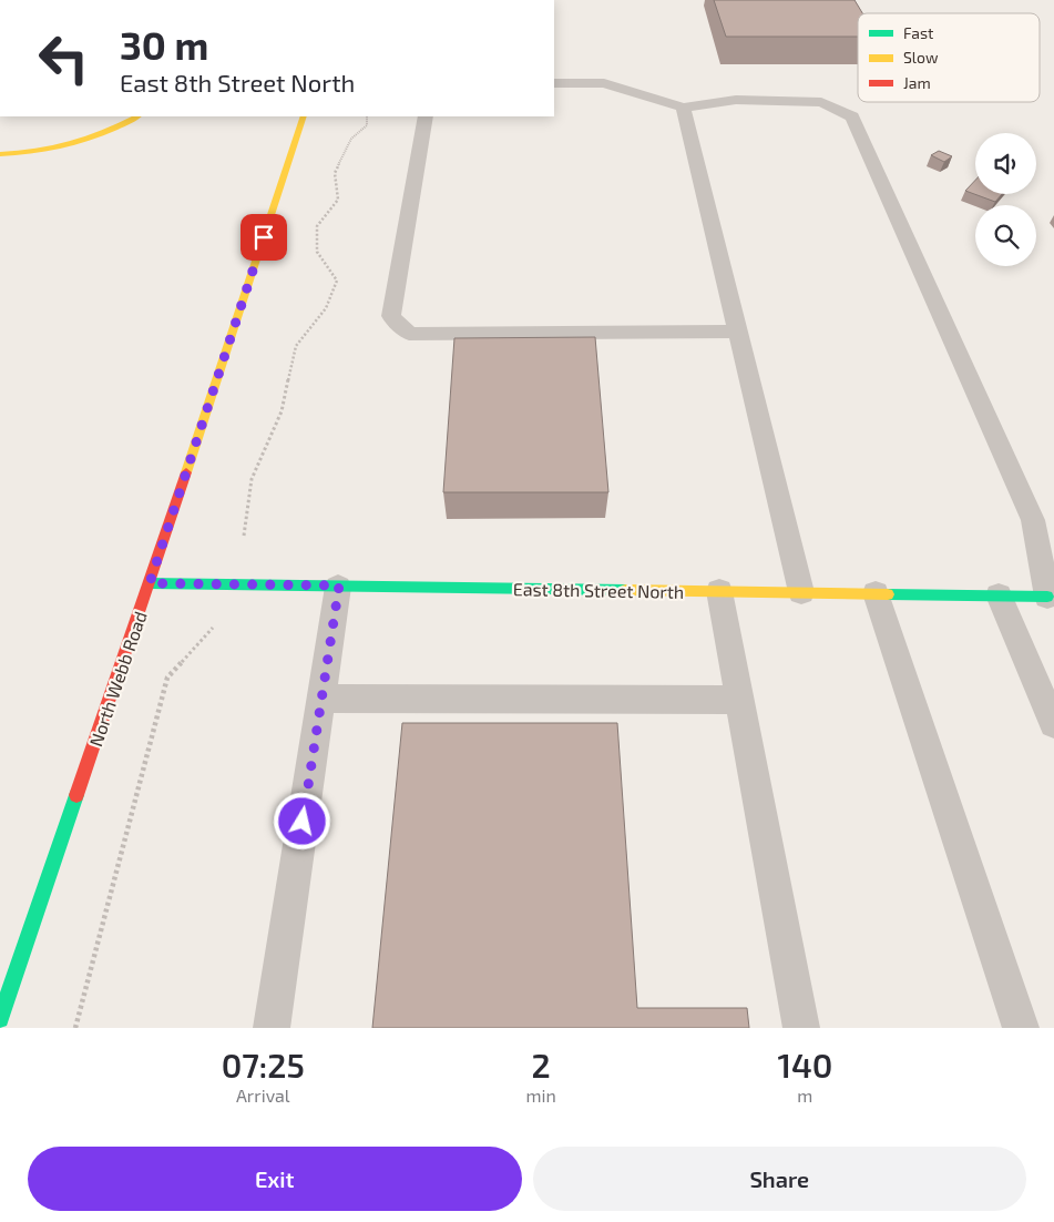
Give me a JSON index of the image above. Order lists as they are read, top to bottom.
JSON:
{
  "streets": {
    "main road": ["East 8th Street North", "North Webb Road"]
  },
  "crossings": [
    ["East 8th Street North", "North Webb Road"]
  ],
  "legend": ["Fast", "Slow", "Jam"],
  "page": {
    "turn": ["30 m", "East 8th Street North"],
    "eta": [
      "07:25",
      "Arrival",
      "2",
      "min",
      "140",
      "m"
    ],
    "buttons": ["Exit", "Share"]
  }
}
